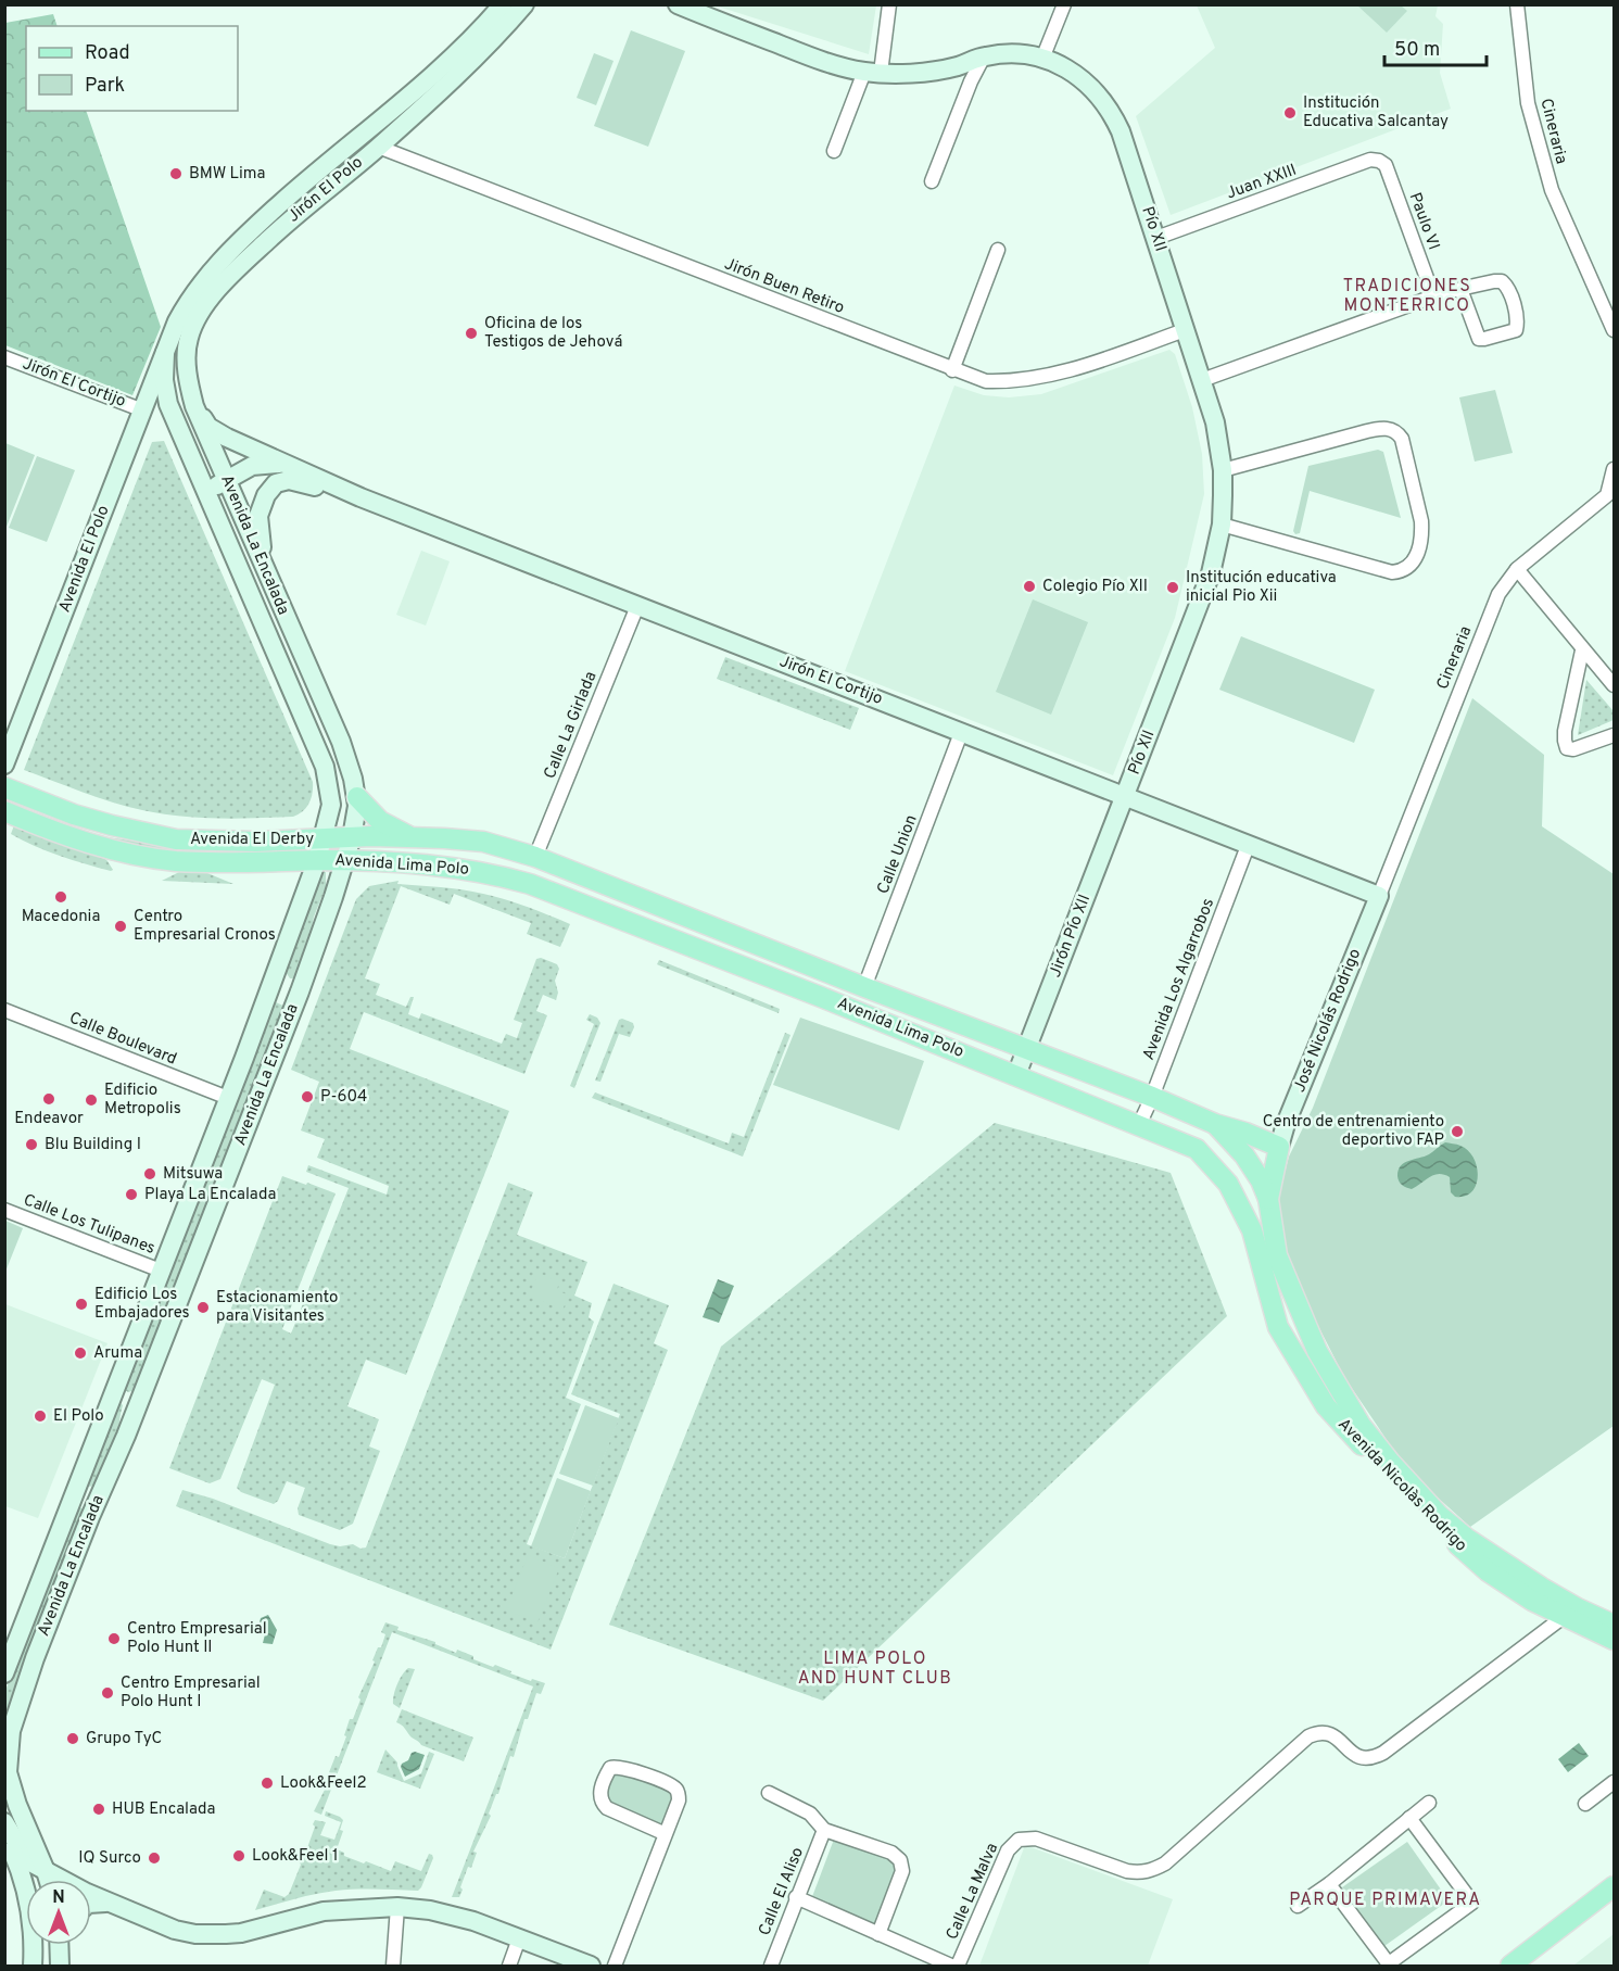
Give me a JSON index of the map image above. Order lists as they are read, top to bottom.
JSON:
{
  "streets": {
    "main road": [
      "Jirón El Polo",
      "Pío XII",
      "Jirón El Cortijo",
      "Avenida La Encalada",
      "Avenida El Polo",
      "Avenida El Derby",
      "Avenida Lima Polo",
      "Jirón Pío XII",
      "José Nicolás Rodrigo",
      "Avenida Nicolàs Rodrigo"
    ],
    "street": [
      "Cineraria",
      "Juan XXIII",
      "Paulo VI",
      "Jirón Buen Retiro",
      "Calle La Girlada",
      "Calle Union",
      "Avenida Los Algarrobos",
      "Calle Boulevard",
      "Calle Los Tulipanes",
      "Calle El Aliso",
      "Calle La Malva"
    ]
  },
  "crossings": [
    ["Cineraria", "Jirón El Cortijo"],
    ["Cineraria", "José Nicolás Rodrigo"],
    ["Juan XXIII", "Paulo VI"],
    ["Juan XXIII", "Pío XII"],
    ["Jirón El Polo", "Jirón Buen Retiro"],
    ["Jirón El Polo", "Jirón El Cortijo"],
    ["Jirón El Polo", "Avenida La Encalada"],
    ["Jirón El Polo", "Avenida El Polo"],
    ["Pío XII", "Jirón Buen Retiro"],
    ["Pío XII", "Jirón El Cortijo"],
    ["Pío XII", "Jirón Pío XII"],
    ["Jirón El Cortijo", "Avenida La Encalada"],
    ["Jirón El Cortijo", "Avenida El Polo"],
    ["Jirón El Cortijo", "Calle La Girlada"],
    ["Jirón El Cortijo", "Calle Union"],
    ["Jirón El Cortijo", "Jirón Pío XII"],
    ["Jirón El Cortijo", "Avenida Los Algarrobos"],
    ["Jirón El Cortijo", "José Nicolás Rodrigo"],
    ["Avenida La Encalada", "Avenida El Polo"],
    ["Avenida La Encalada", "Avenida El Derby"],
    ["Avenida La Encalada", "Avenida Lima Polo"],
    ["Avenida La Encalada", "Calle Boulevard"],
    ["Avenida La Encalada", "Calle Los Tulipanes"],
    ["Calle La Girlada", "Avenida Lima Polo"],
    ["Avenida El Derby", "Avenida Lima Polo"],
    ["Calle Union", "Avenida Lima Polo"],
    ["Avenida Lima Polo", "Jirón Pío XII"],
    ["Avenida Lima Polo", "Avenida Los Algarrobos"],
    ["Avenida Lima Polo", "José Nicolás Rodrigo"],
    ["Avenida Lima Polo", "Avenida Nicolàs Rodrigo"],
    ["José Nicolás Rodrigo", "Avenida Nicolàs Rodrigo"],
    ["Avenida Nicolàs Rodrigo", "Calle La Malva"]
  ],
  "districts": ["TRADICIONES MONTERRICO", "LIMA POLO AND HUNT CLUB", "PARQUE PRIMAVERA"],
  "places": [
    "Institución Educativa Salcantay",
    "BMW Lima",
    "Oficina de los Testigos de Jehová",
    "Colegio Pío XII",
    "Institución educativa inicial Pio Xii",
    "Macedonia",
    "Centro Empresarial Cronos",
    "P-604",
    "Endeavor",
    "Edificio Metropolis",
    "Centro de entrenamiento deportivo FAP",
    "Blu Building I",
    "Mitsuwa",
    "Playa La Encalada",
    "Edificio Los Embajadores",
    "Estacionamiento para Visitantes",
    "Aruma",
    "El Polo",
    "Centro Empresarial Polo Hunt II",
    "Centro Empresarial Polo Hunt I",
    "Grupo TyC",
    "Look&Feel2",
    "HUB Encalada",
    "Look&Feel 1",
    "IQ Surco"
  ],
  "legend": ["Road", "Park"],
  "scale_bar": "50 m",
  "north": "top"
}
